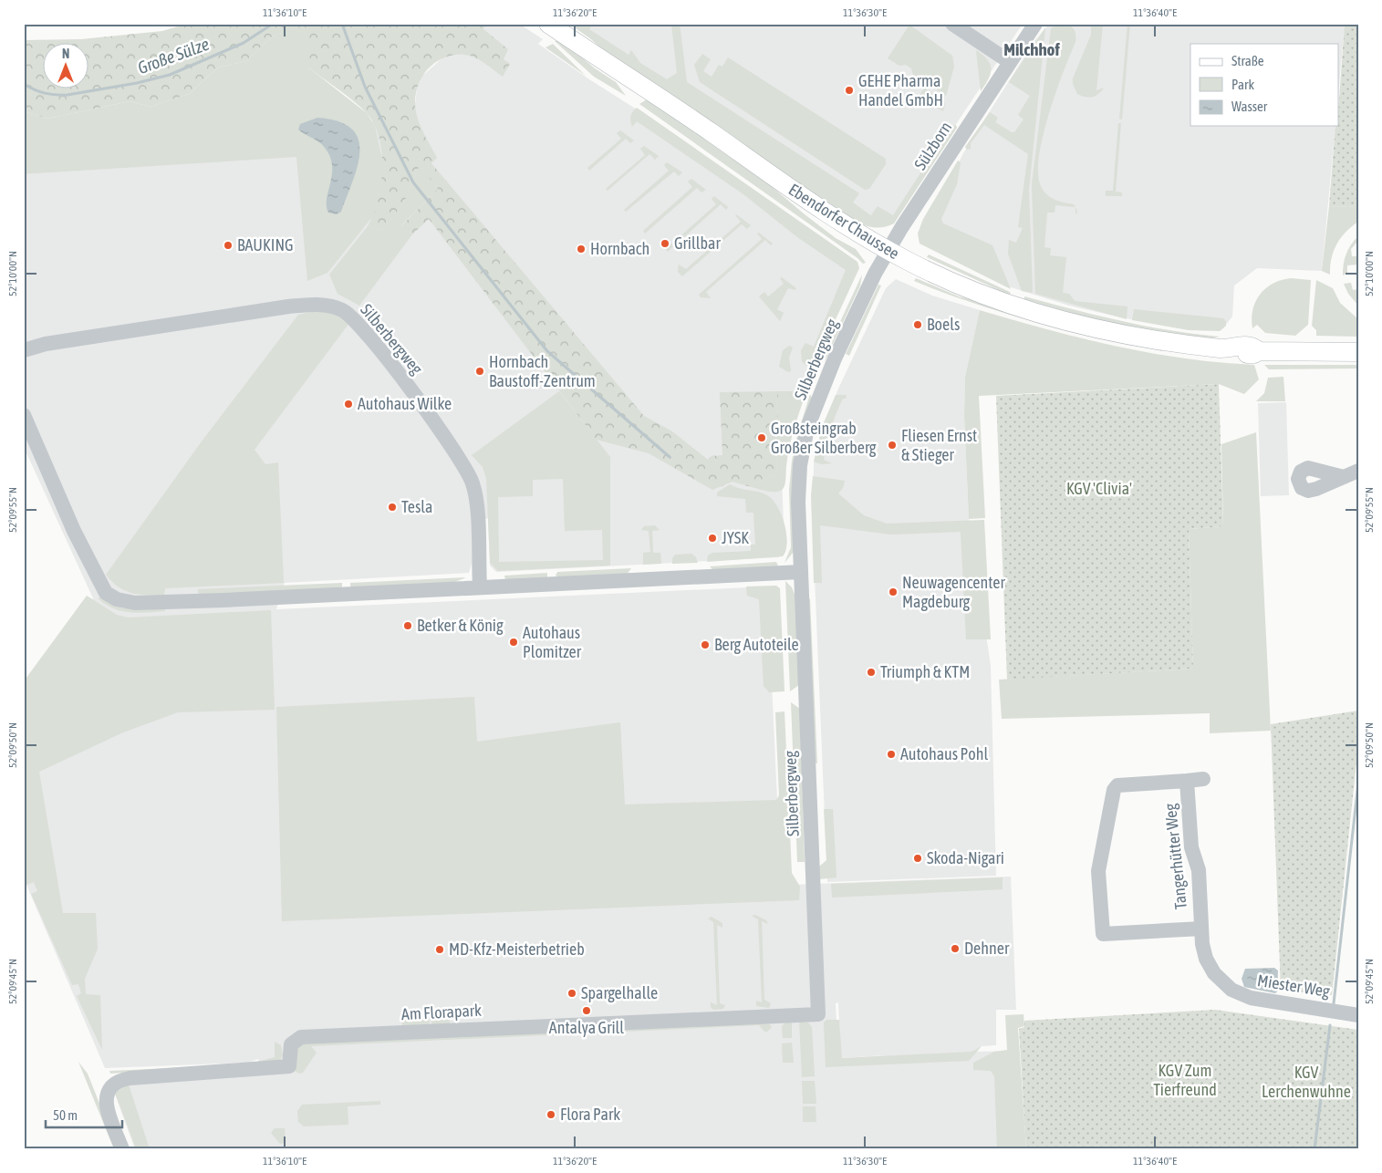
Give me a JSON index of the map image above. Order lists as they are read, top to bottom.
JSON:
{
  "streets": {
    "main road": ["Ebendorfer Chaussee"],
    "street": [
      "Sülzborn",
      "Silberbergweg",
      "Tangerhütter Weg",
      "Miester Weg",
      "Am Florapark"
    ]
  },
  "crossings": [
    ["Sülzborn", "Ebendorfer Chaussee"],
    ["Sülzborn", "Silberbergweg"],
    ["Ebendorfer Chaussee", "Silberbergweg"],
    ["Silberbergweg", "Am Florapark"],
    ["Tangerhütter Weg", "Miester Weg"]
  ],
  "districts": ["Milchhof"],
  "water": ["Große Sülze"],
  "parks": ["KGV 'Clivia'", "KGV Zum Tierfreund", "KGV Lerchenwuhne"],
  "places": [
    "GEHE Pharma Handel GmbH",
    "Grillbar",
    "BAUKING",
    "Hornbach",
    "Boels",
    "Hornbach Baustoff-Zentrum",
    "Autohaus Wilke",
    "Großsteingrab Großer Silberberg",
    "Fliesen Ernst & Stieger",
    "Tesla",
    "JYSK",
    "Neuwagencenter Magdeburg",
    "Betker & König",
    "Autohaus Plomitzer",
    "Berg Autoteile",
    "Triumph & KTM",
    "Autohaus Pohl",
    "Skoda-Nigari",
    "Dehner",
    "MD-Kfz-Meisterbetrieb",
    "Spargelhalle",
    "Antalya Grill",
    "Flora Park"
  ],
  "legend": ["Straße", "Park", "Wasser"],
  "scale_bar": "50 m",
  "north": "top",
  "coordinates": [
    "11°36'10\"E",
    "11°36'20\"E",
    "11°36'30\"E",
    "11°36'40\"E",
    "52°10'00\"N",
    "52°09'55\"N",
    "52°09'50\"N",
    "52°09'45\"N"
  ]
}
